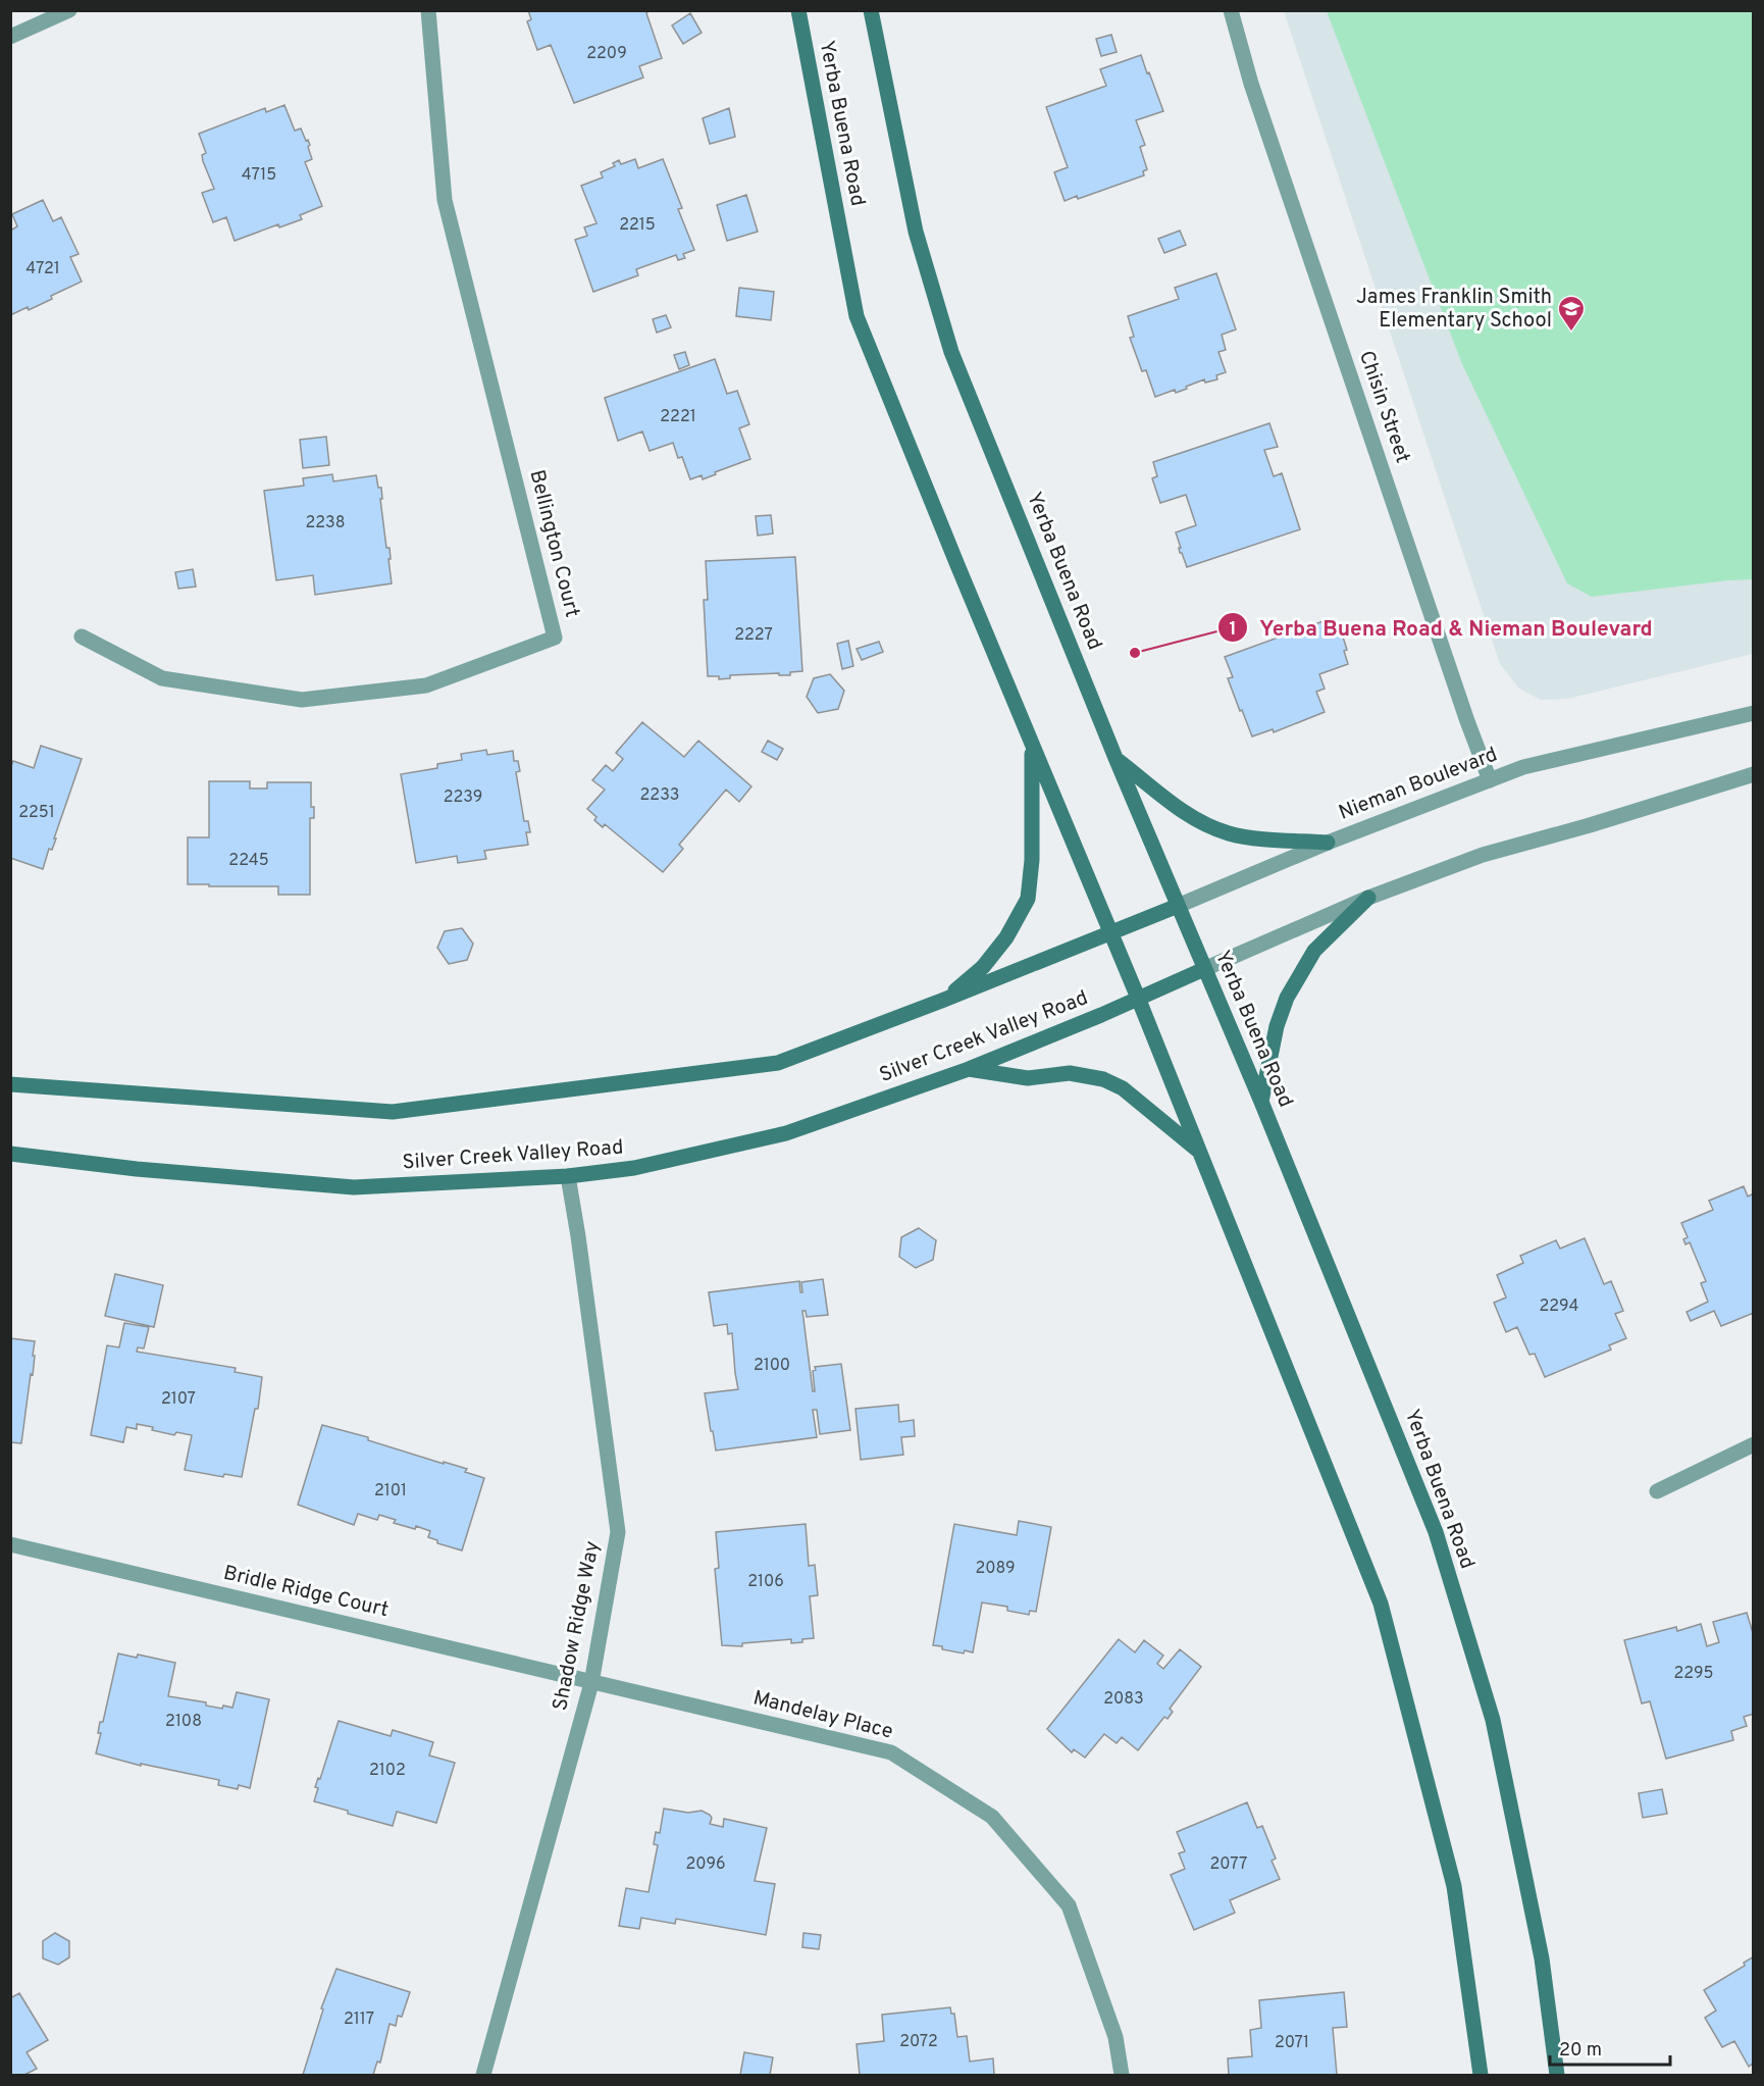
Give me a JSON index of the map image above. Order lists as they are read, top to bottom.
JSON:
{
  "streets": {
    "main road": ["Yerba Buena Road", "Nieman Boulevard", "Silver Creek Valley Road"],
    "street": [
      "Chisin Street",
      "Bellington Court",
      "Bridle Ridge Court",
      "Shadow Ridge Way",
      "Mandelay Place"
    ]
  },
  "crossings": [
    ["Yerba Buena Road", "Nieman Boulevard"],
    ["Yerba Buena Road", "Silver Creek Valley Road"],
    ["Chisin Street", "Nieman Boulevard"],
    ["Silver Creek Valley Road", "Shadow Ridge Way"],
    ["Bridle Ridge Court", "Shadow Ridge Way"],
    ["Bridle Ridge Court", "Mandelay Place"],
    ["Shadow Ridge Way", "Mandelay Place"]
  ],
  "places": {
    "school or university": ["James Franklin Smith Elementary School"],
    "other": ["Yerba Buena Road & Nieman Boulevard"]
  },
  "house_numbers": [
    "2209",
    "4715",
    "2215",
    "4721",
    "2221",
    "2238",
    "2227",
    "2233",
    "2239",
    "2251",
    "2245",
    "2294",
    "2100",
    "2107",
    "2101",
    "2089",
    "2106",
    "2295",
    "2083",
    "2108",
    "2102",
    "2096",
    "2077",
    "2117",
    "2072",
    "2071"
  ],
  "scale_bar": "20 m"
}
